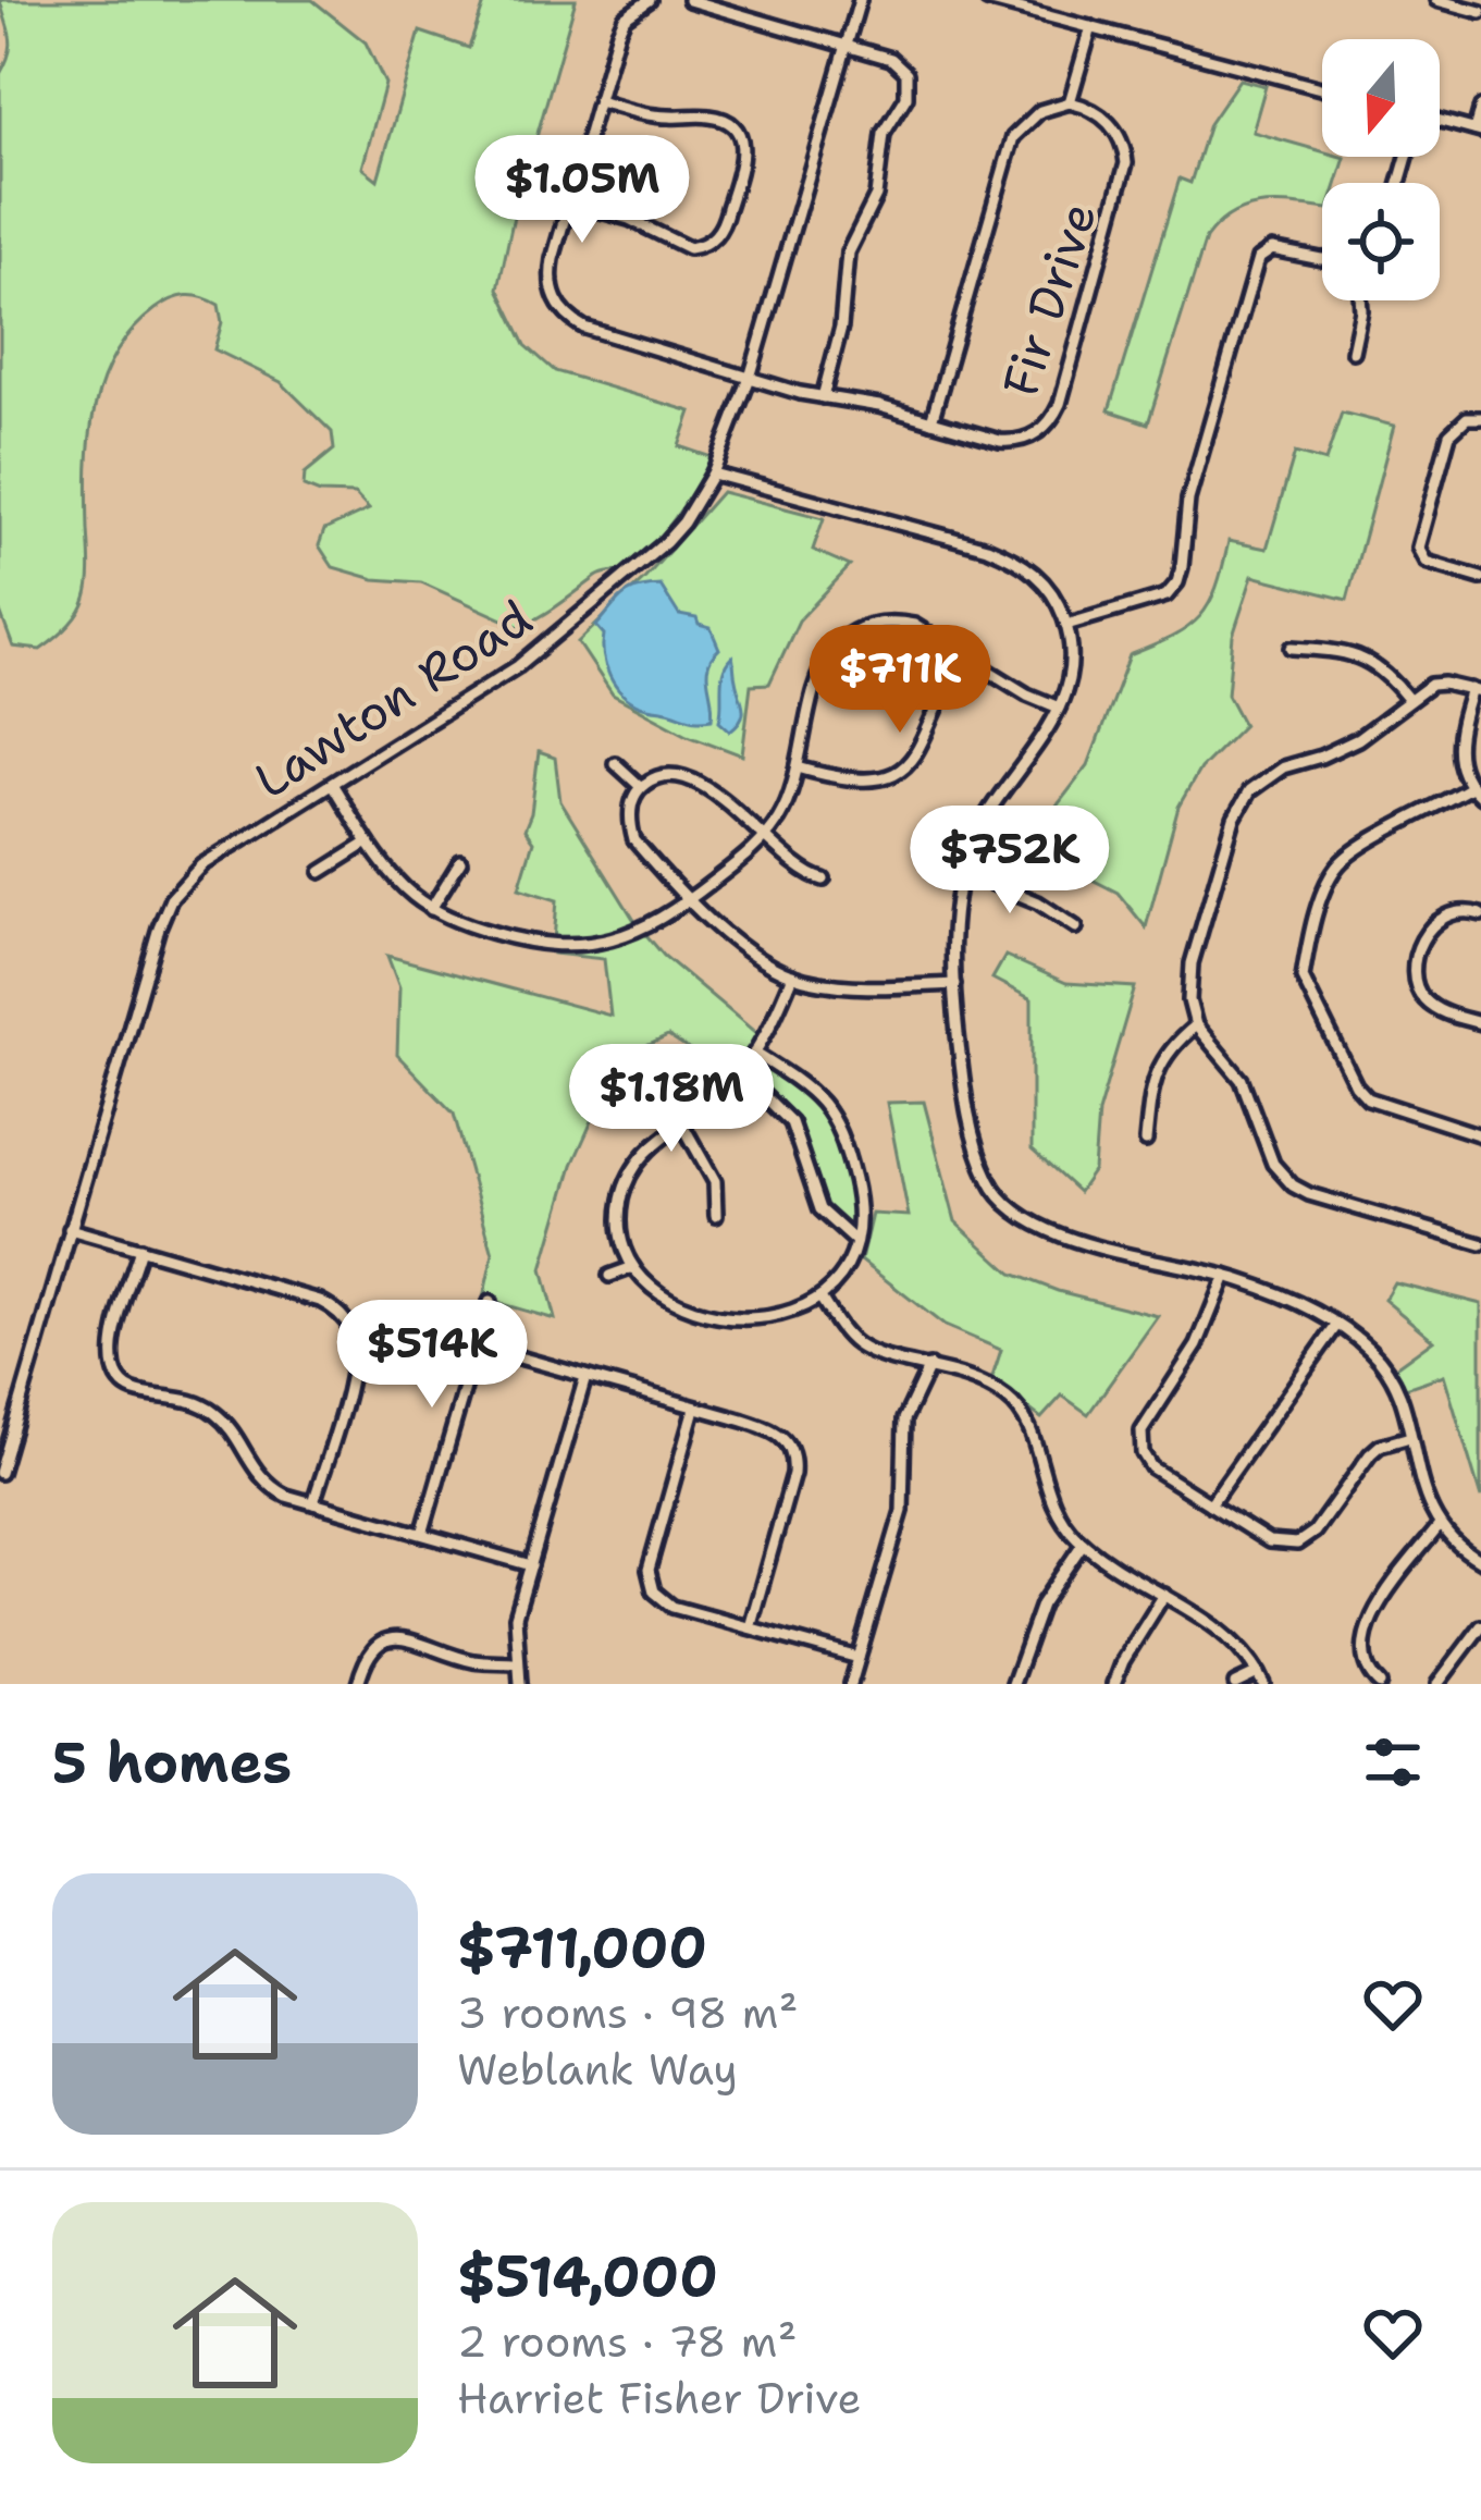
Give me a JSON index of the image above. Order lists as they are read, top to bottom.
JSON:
{
  "streets": {
    "street": ["Fir Drive", "Lawton Road"]
  },
  "north": "bottom",
  "page": {
    "price": [
      "$1.05M",
      "$711K",
      "$752K",
      "$1.18M",
      "$514K"
    ],
    "heading": "5 homes",
    "list": [
      {
        "name": "$711,000",
        "note": "3 rooms · 98 m² · Weblank Way"
      },
      {
        "name": "$514,000",
        "note": "2 rooms · 78 m² · Harriet Fisher Drive"
      }
    ]
  }
}
